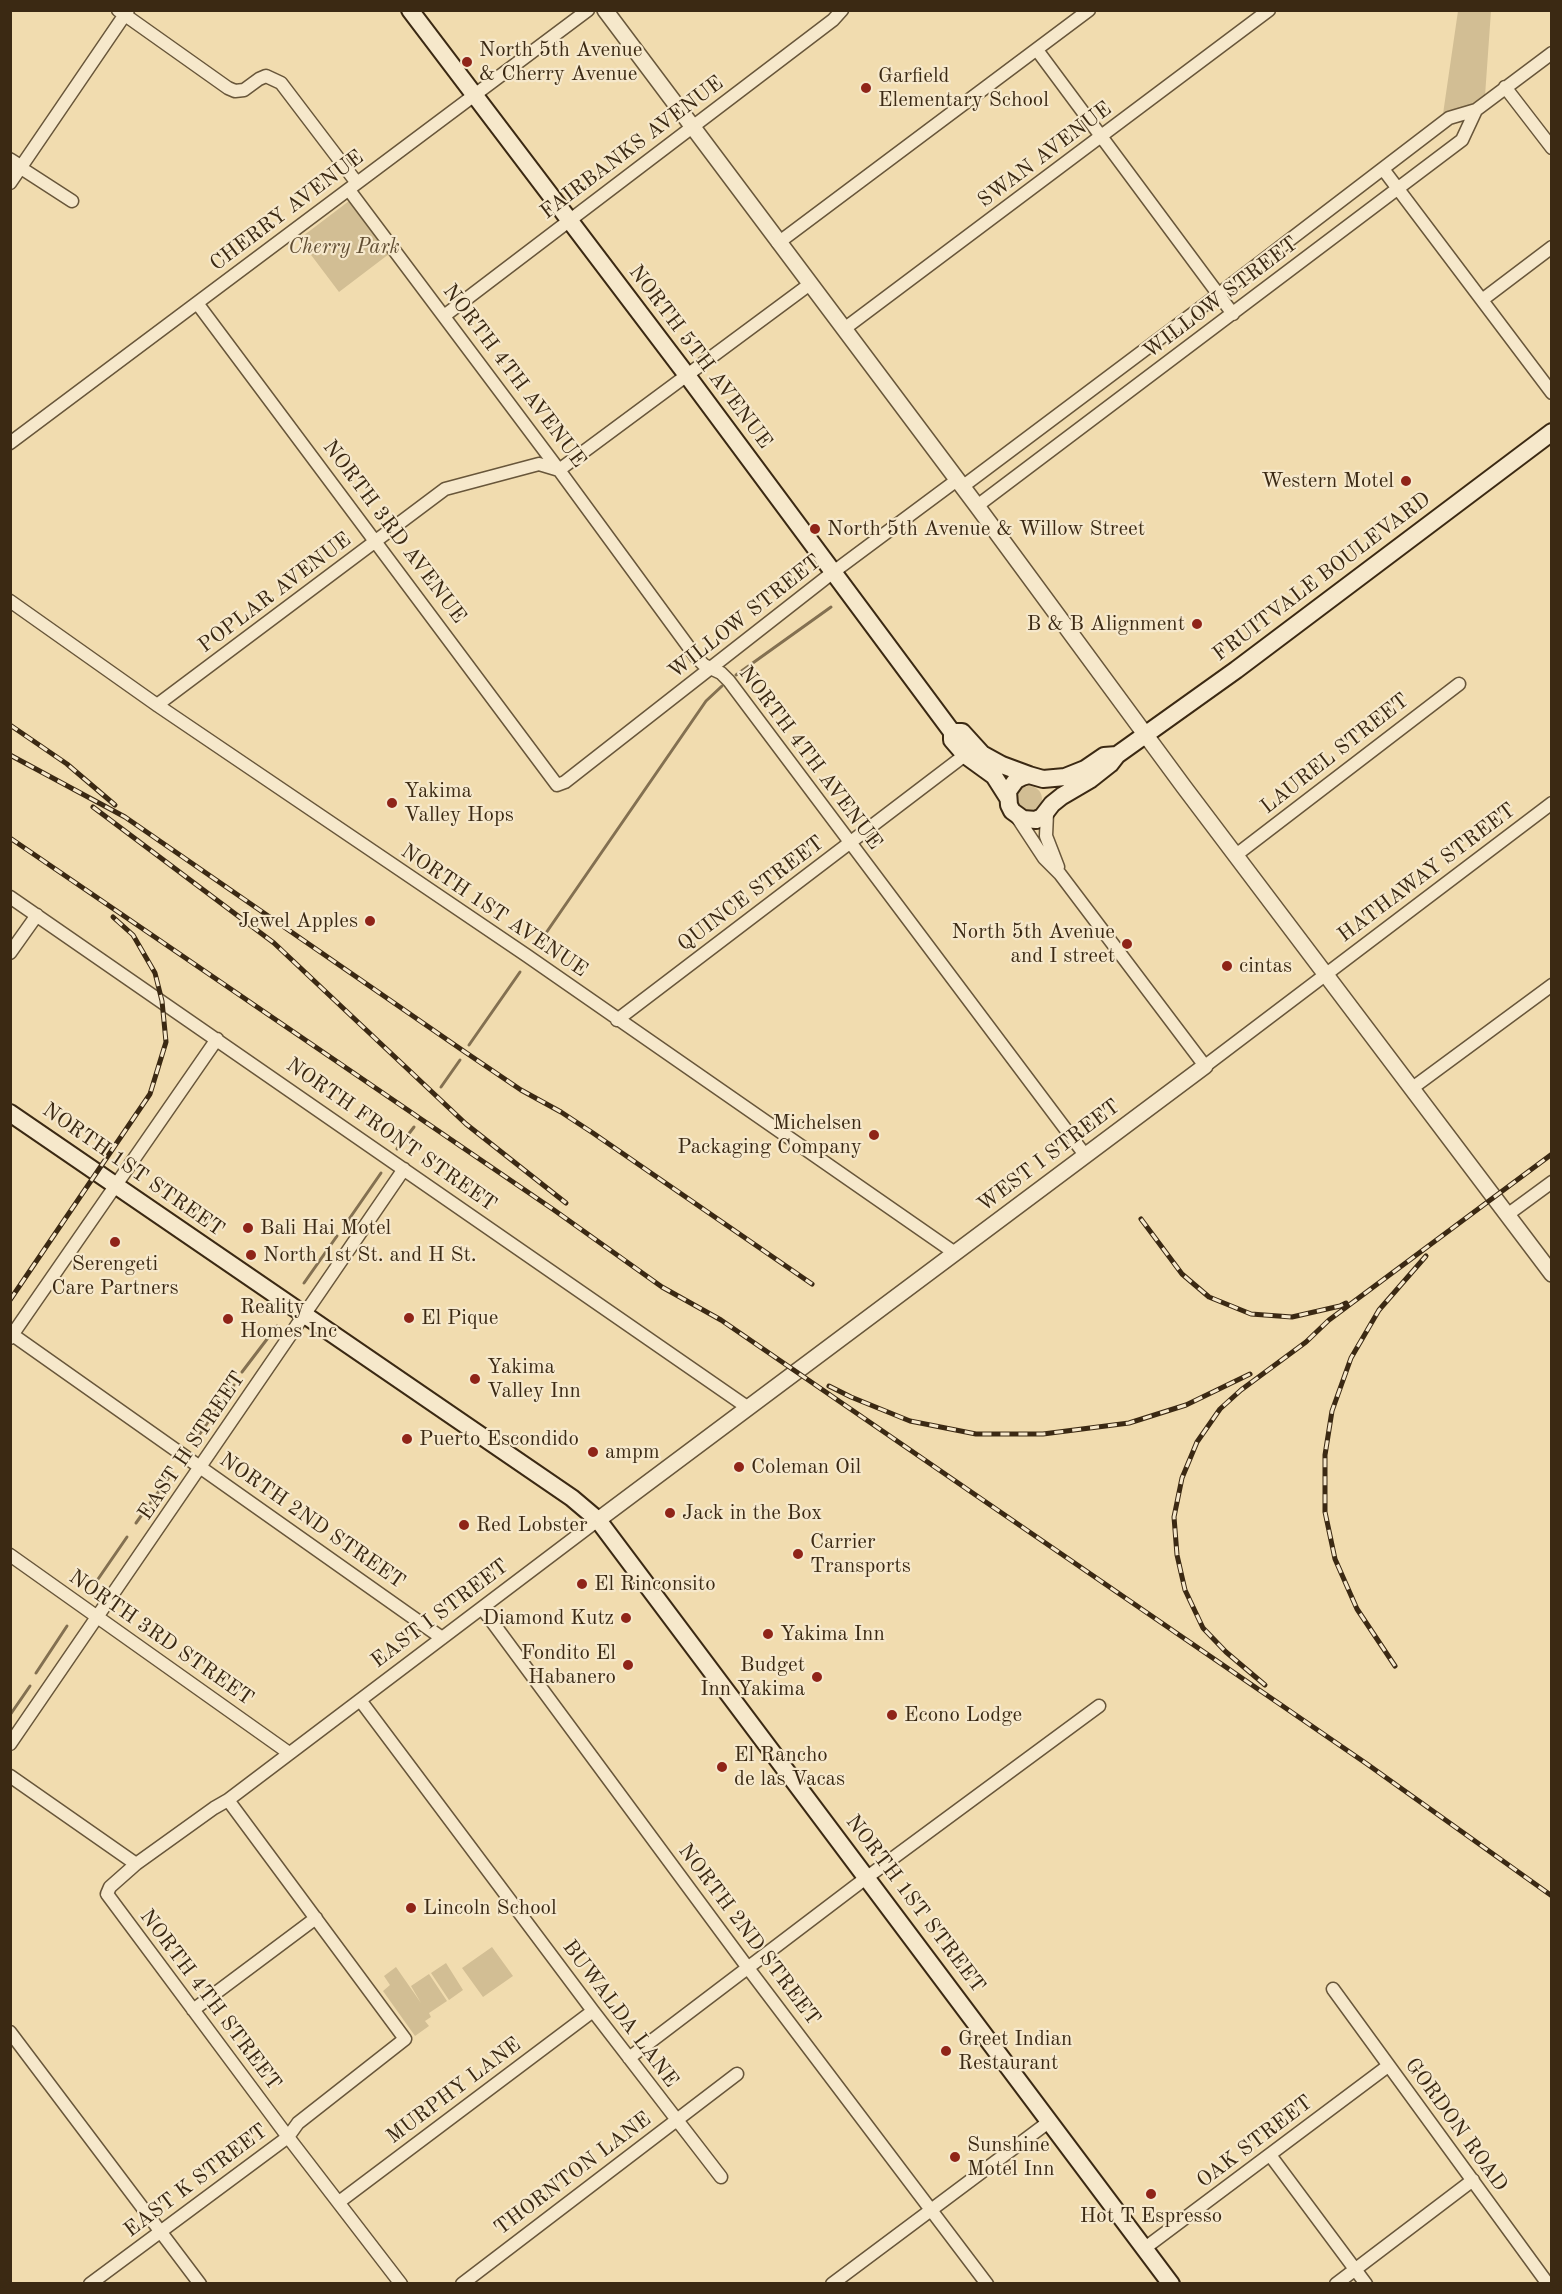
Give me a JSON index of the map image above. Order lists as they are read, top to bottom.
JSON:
{
  "streets": {
    "main road": ["NORTH 5TH AVENUE", "FRUITVALE BOULEVARD", "NORTH 1ST STREET"],
    "street": [
      "FAIRBANKS AVENUE",
      "SWAN AVENUE",
      "CHERRY AVENUE",
      "WILLOW STREET",
      "NORTH 4TH AVENUE",
      "NORTH 3RD AVENUE",
      "POPLAR AVENUE",
      "LAUREL STREET",
      "HATHAWAY STREET",
      "QUINCE STREET",
      "NORTH 1ST AVENUE",
      "NORTH FRONT STREET",
      "WEST I STREET",
      "EAST H STREET",
      "NORTH 2ND STREET",
      "EAST I STREET",
      "NORTH 3RD STREET",
      "NORTH 4TH STREET",
      "BUWALDA LANE",
      "MURPHY LANE",
      "GORDON ROAD",
      "OAK STREET",
      "THORNTON LANE",
      "EAST K STREET"
    ]
  },
  "crossings": [
    ["FAIRBANKS AVENUE", "NORTH 5TH AVENUE"],
    ["FAIRBANKS AVENUE", "NORTH 4TH AVENUE"],
    ["CHERRY AVENUE", "NORTH 5TH AVENUE"],
    ["CHERRY AVENUE", "NORTH 4TH AVENUE"],
    ["CHERRY AVENUE", "NORTH 3RD AVENUE"],
    ["WILLOW STREET", "NORTH 5TH AVENUE"],
    ["WILLOW STREET", "NORTH 4TH AVENUE"],
    ["WILLOW STREET", "NORTH 3RD AVENUE"],
    ["NORTH 5TH AVENUE", "FRUITVALE BOULEVARD"],
    ["NORTH 5TH AVENUE", "QUINCE STREET"],
    ["NORTH 4TH AVENUE", "POPLAR AVENUE"],
    ["NORTH 4TH AVENUE", "QUINCE STREET"],
    ["NORTH 4TH AVENUE", "WEST I STREET"],
    ["NORTH 3RD AVENUE", "POPLAR AVENUE"],
    ["POPLAR AVENUE", "NORTH 1ST AVENUE"],
    ["HATHAWAY STREET", "WEST I STREET"],
    ["QUINCE STREET", "NORTH 1ST AVENUE"],
    ["NORTH 1ST AVENUE", "WEST I STREET"],
    ["NORTH FRONT STREET", "EAST H STREET"],
    ["NORTH FRONT STREET", "EAST I STREET"],
    ["WEST I STREET", "EAST I STREET"],
    ["NORTH 1ST STREET", "EAST H STREET"],
    ["NORTH 1ST STREET", "EAST I STREET"],
    ["NORTH 1ST STREET", "OAK STREET"],
    ["EAST H STREET", "NORTH 2ND STREET"],
    ["EAST H STREET", "NORTH 3RD STREET"],
    ["NORTH 2ND STREET", "EAST I STREET"],
    ["EAST I STREET", "NORTH 3RD STREET"],
    ["EAST I STREET", "NORTH 4TH STREET"],
    ["EAST I STREET", "BUWALDA LANE"],
    ["NORTH 4TH STREET", "MURPHY LANE"],
    ["NORTH 4TH STREET", "EAST K STREET"],
    ["BUWALDA LANE", "MURPHY LANE"],
    ["BUWALDA LANE", "THORNTON LANE"],
    ["GORDON ROAD", "OAK STREET"]
  ],
  "parks": ["Cherry Park"],
  "places": [
    "North 5th Avenue & Cherry Avenue",
    "Garfield Elementary School",
    "Western Motel",
    "North 5th Avenue & Willow Street",
    "B & B Alignment",
    "Yakima Valley Hops",
    "Jewel Apples",
    "North 5th Avenue and I street",
    "cintas",
    "Michelsen Packaging Company",
    "Bali Hai Motel",
    "Serengeti Care Partners",
    "North 1st St. and H St.",
    "El Pique",
    "Reality Homes Inc",
    "Yakima Valley Inn",
    "Puerto Escondido",
    "ampm",
    "Coleman Oil",
    "Jack in the Box",
    "Red Lobster",
    "Carrier Transports",
    "El Rinconsito",
    "Diamond Kutz",
    "Yakima Inn",
    "Fondito El Habanero",
    "Budget Inn Yakima",
    "Econo Lodge",
    "El Rancho de las Vacas",
    "Lincoln School",
    "Greet Indian Restaurant",
    "Sunshine Motel Inn",
    "Hot T Espresso"
  ]
}
